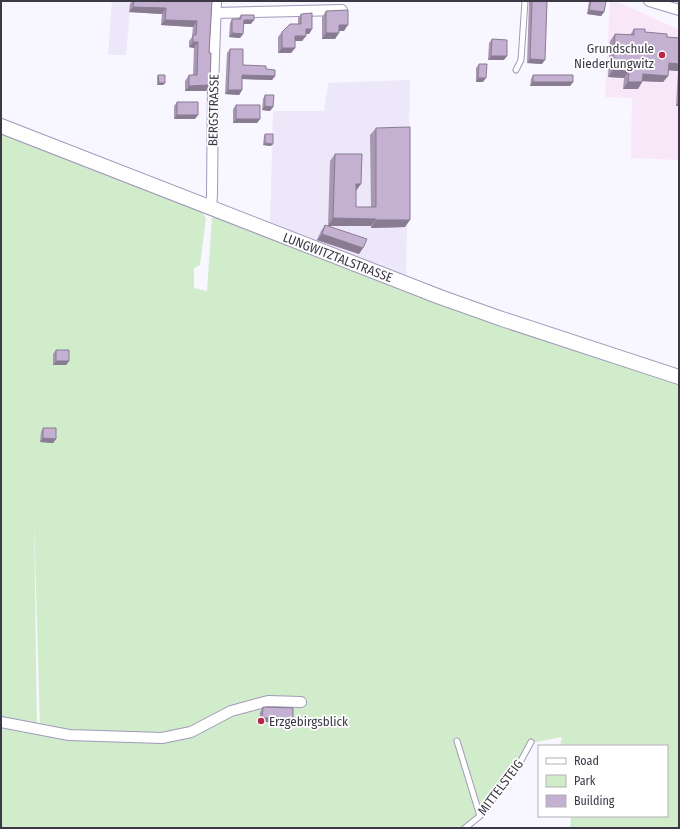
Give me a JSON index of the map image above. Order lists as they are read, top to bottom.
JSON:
{
  "streets": {
    "main road": ["LUNGWITZTALSTRASSE"],
    "street": ["BERGSTRASSE"],
    "lane": ["MITTELSTEIG"]
  },
  "crossings": [
    ["BERGSTRASSE", "LUNGWITZTALSTRASSE"]
  ],
  "places": ["Grundschule Niederlungwitz", "Erzgebirgsblick"],
  "legend": ["Road", "Park", "Building"]
}
